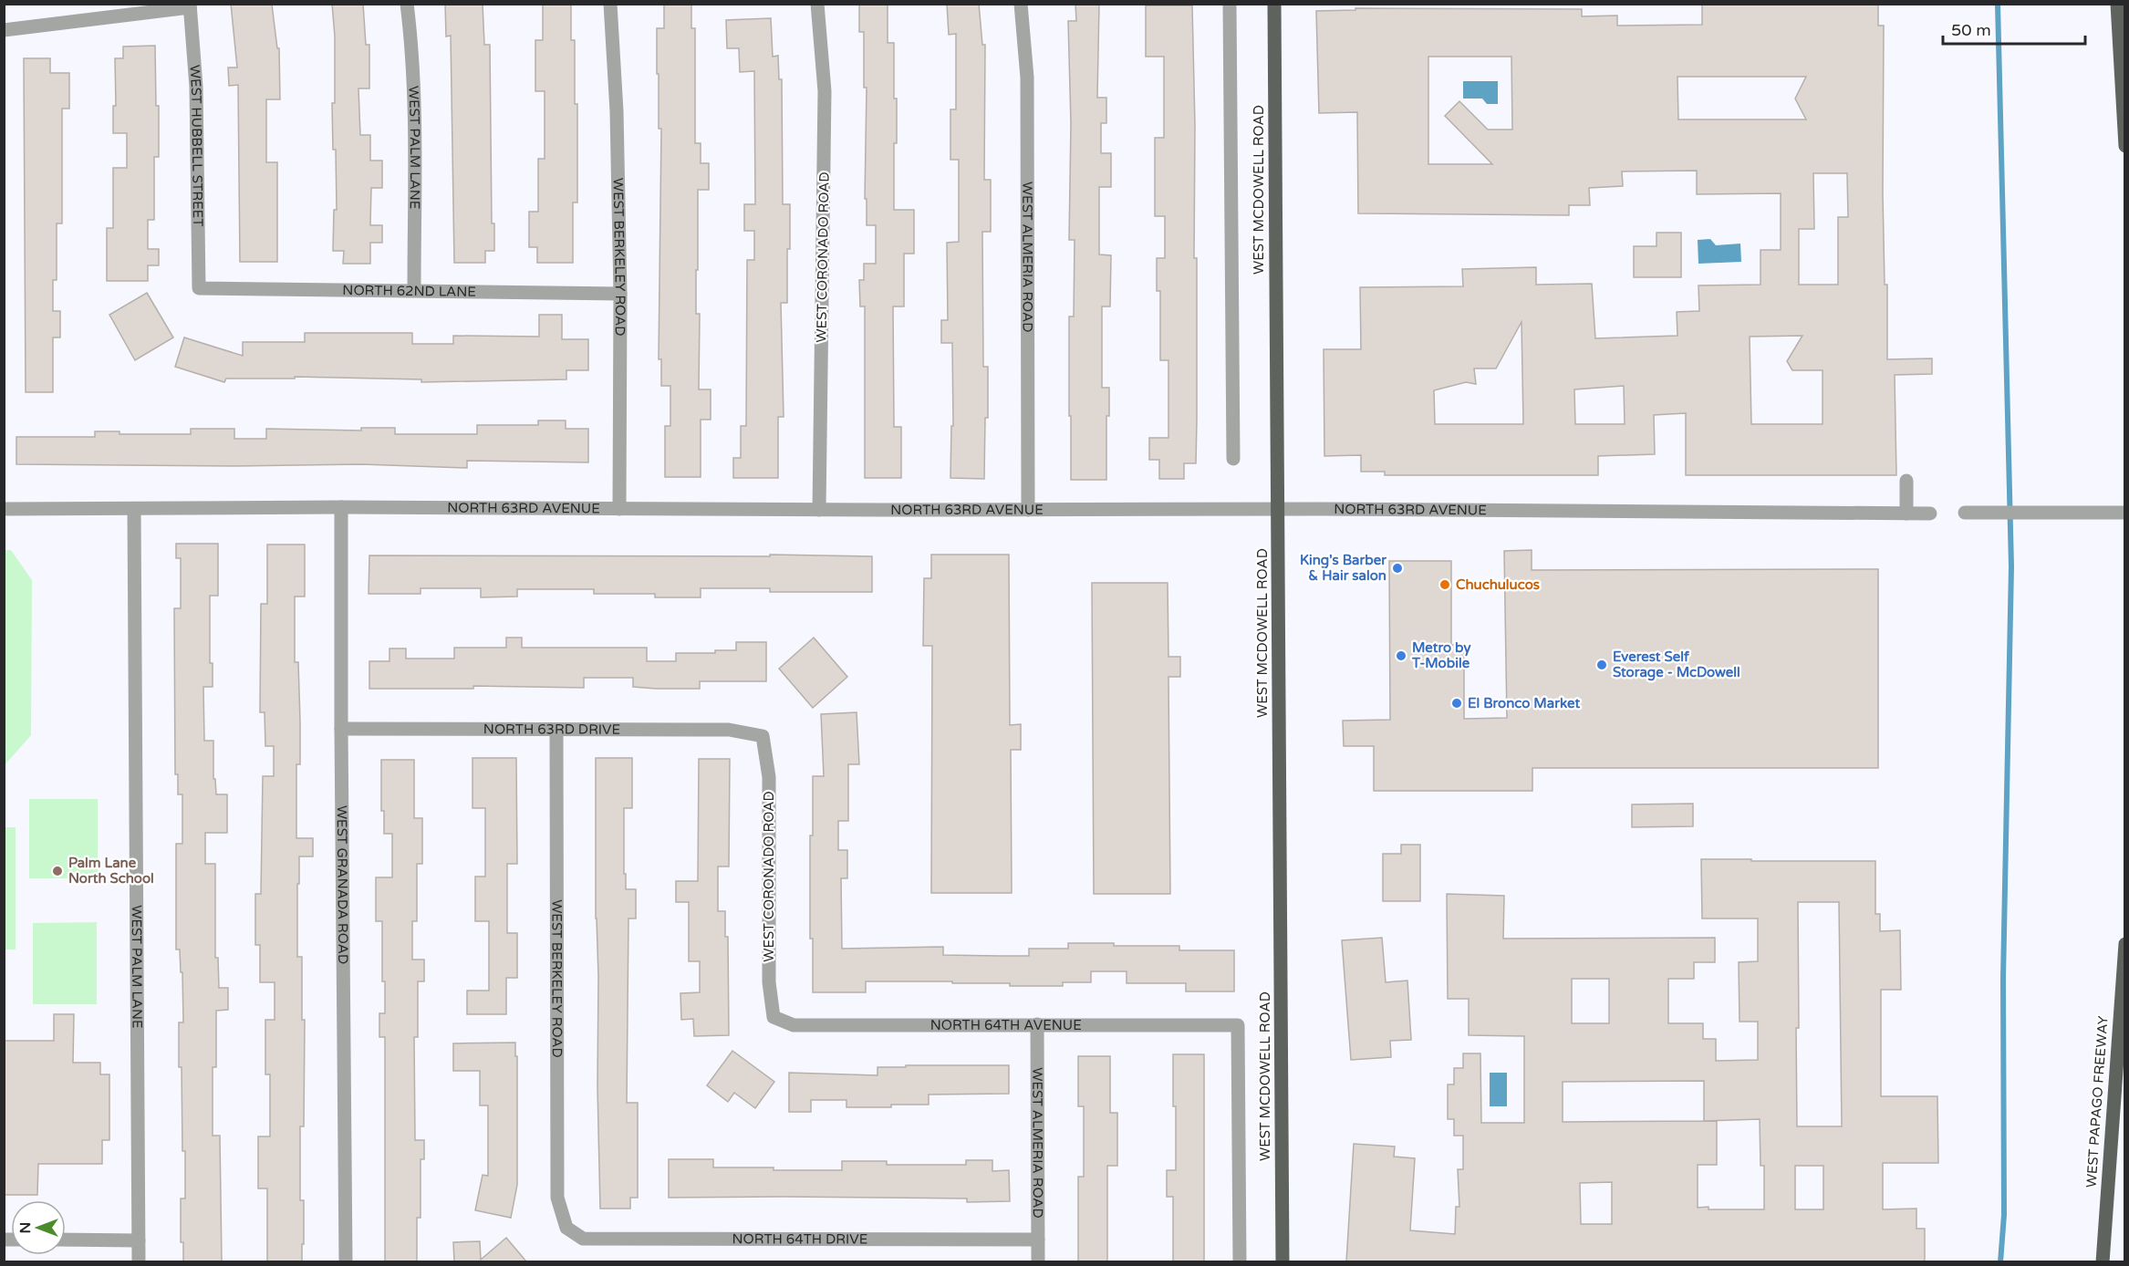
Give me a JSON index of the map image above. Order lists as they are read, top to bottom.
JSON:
{
  "streets": {
    "main road": ["WEST MCDOWELL ROAD", "WEST PAPAGO FREEWAY"],
    "street": [
      "WEST HUBBELL STREET",
      "WEST PALM LANE",
      "WEST BERKELEY ROAD",
      "WEST CORONADO ROAD",
      "WEST ALMERIA ROAD",
      "NORTH 62ND LANE",
      "NORTH 63RD AVENUE",
      "NORTH 63RD DRIVE",
      "WEST GRANADA ROAD",
      "NORTH 64TH AVENUE",
      "NORTH 64TH DRIVE"
    ]
  },
  "crossings": [
    ["WEST HUBBELL STREET", "NORTH 62ND LANE"],
    ["WEST PALM LANE", "NORTH 62ND LANE"],
    ["WEST PALM LANE", "NORTH 63RD AVENUE"],
    ["WEST MCDOWELL ROAD", "NORTH 63RD AVENUE"],
    ["WEST MCDOWELL ROAD", "NORTH 64TH AVENUE"],
    ["WEST BERKELEY ROAD", "NORTH 62ND LANE"],
    ["WEST BERKELEY ROAD", "NORTH 63RD AVENUE"],
    ["WEST BERKELEY ROAD", "NORTH 63RD DRIVE"],
    ["WEST BERKELEY ROAD", "NORTH 64TH DRIVE"],
    ["WEST CORONADO ROAD", "NORTH 63RD AVENUE"],
    ["WEST CORONADO ROAD", "NORTH 63RD DRIVE"],
    ["WEST CORONADO ROAD", "NORTH 64TH AVENUE"],
    ["WEST ALMERIA ROAD", "NORTH 63RD AVENUE"],
    ["WEST ALMERIA ROAD", "NORTH 64TH AVENUE"],
    ["WEST ALMERIA ROAD", "NORTH 64TH DRIVE"],
    ["NORTH 63RD AVENUE", "WEST GRANADA ROAD"],
    ["NORTH 63RD DRIVE", "WEST GRANADA ROAD"]
  ],
  "places": [
    "King's Barber & Hair salon",
    "Chuchulucos",
    "Metro by T-Mobile",
    "Everest Self Storage - McDowell",
    "El Bronco Market",
    "Palm Lane North School"
  ],
  "scale_bar": "50 m",
  "north": "left"
}
